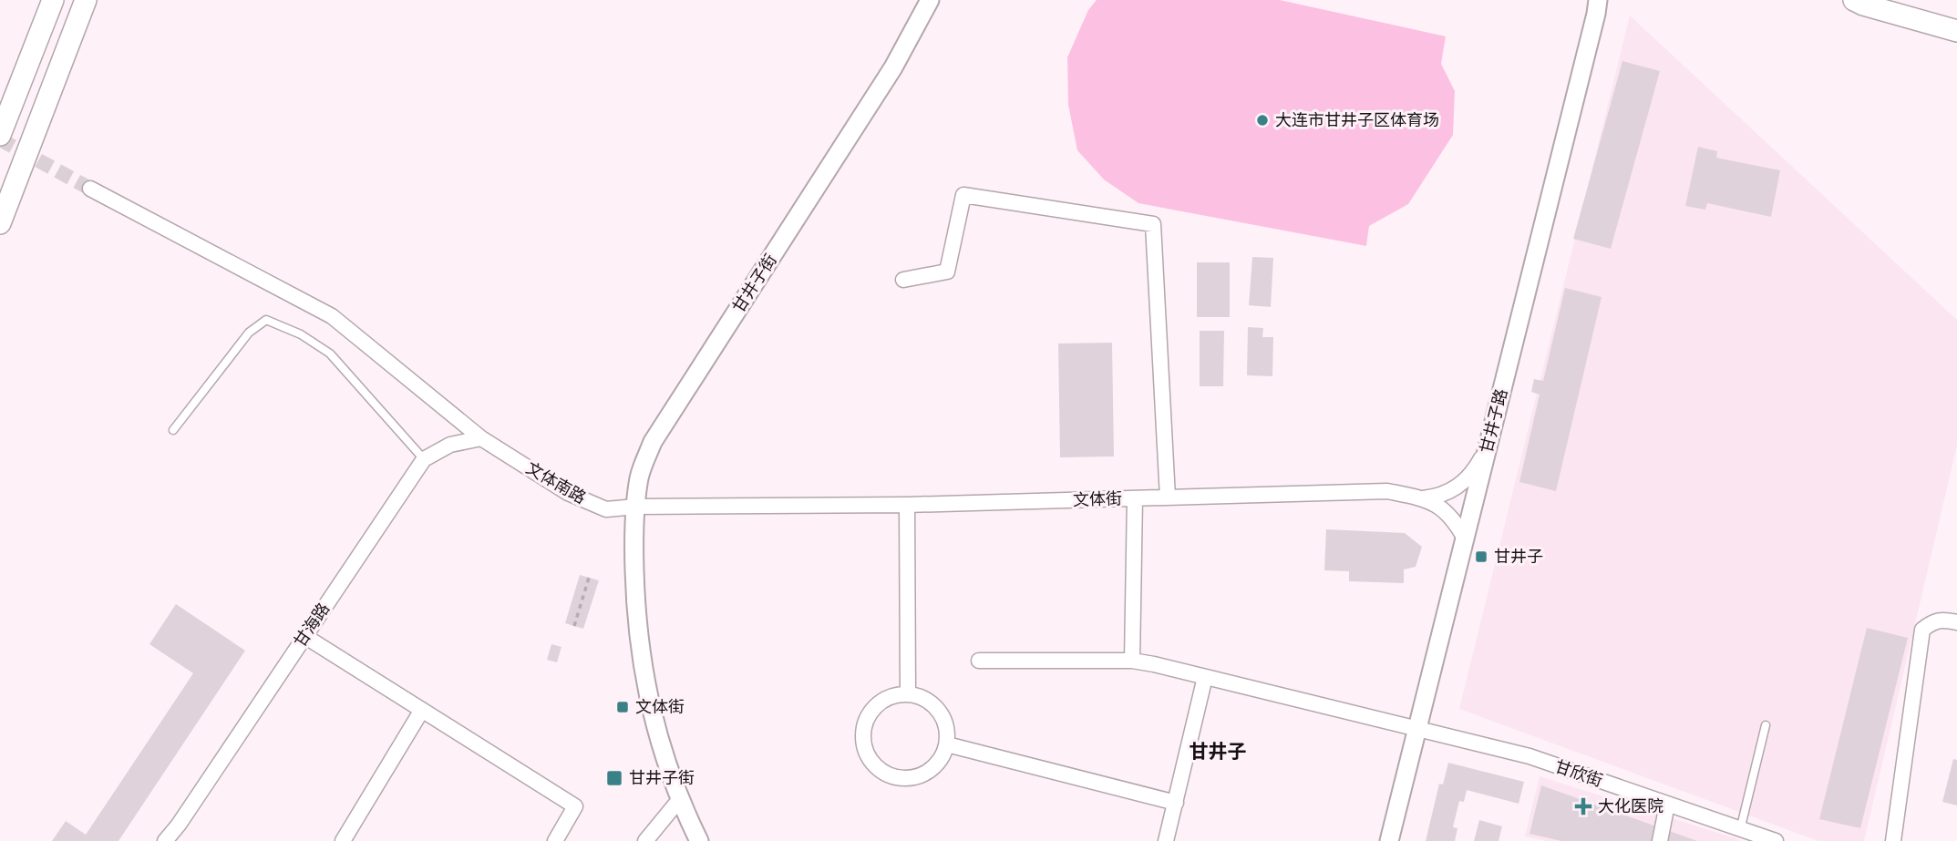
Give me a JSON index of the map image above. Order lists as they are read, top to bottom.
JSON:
{
  "streets": {
    "street": [
      "甘井子街",
      "甘井子路",
      "文体南路",
      "文体街",
      "甘海路",
      "甘欣街"
    ]
  },
  "crossings": [
    ["甘井子街", "文体南路"],
    ["甘井子街", "文体街"],
    ["甘井子路", "文体街"],
    ["甘井子路", "甘欣街"],
    ["文体南路", "文体街"],
    ["文体南路", "甘海路"]
  ],
  "districts": ["甘井子"],
  "places": {
    "other": ["大连市甘井子区体育场"],
    "transit": ["甘井子", "文体街", "甘井子街"],
    "health": ["大化医院"]
  }
}
